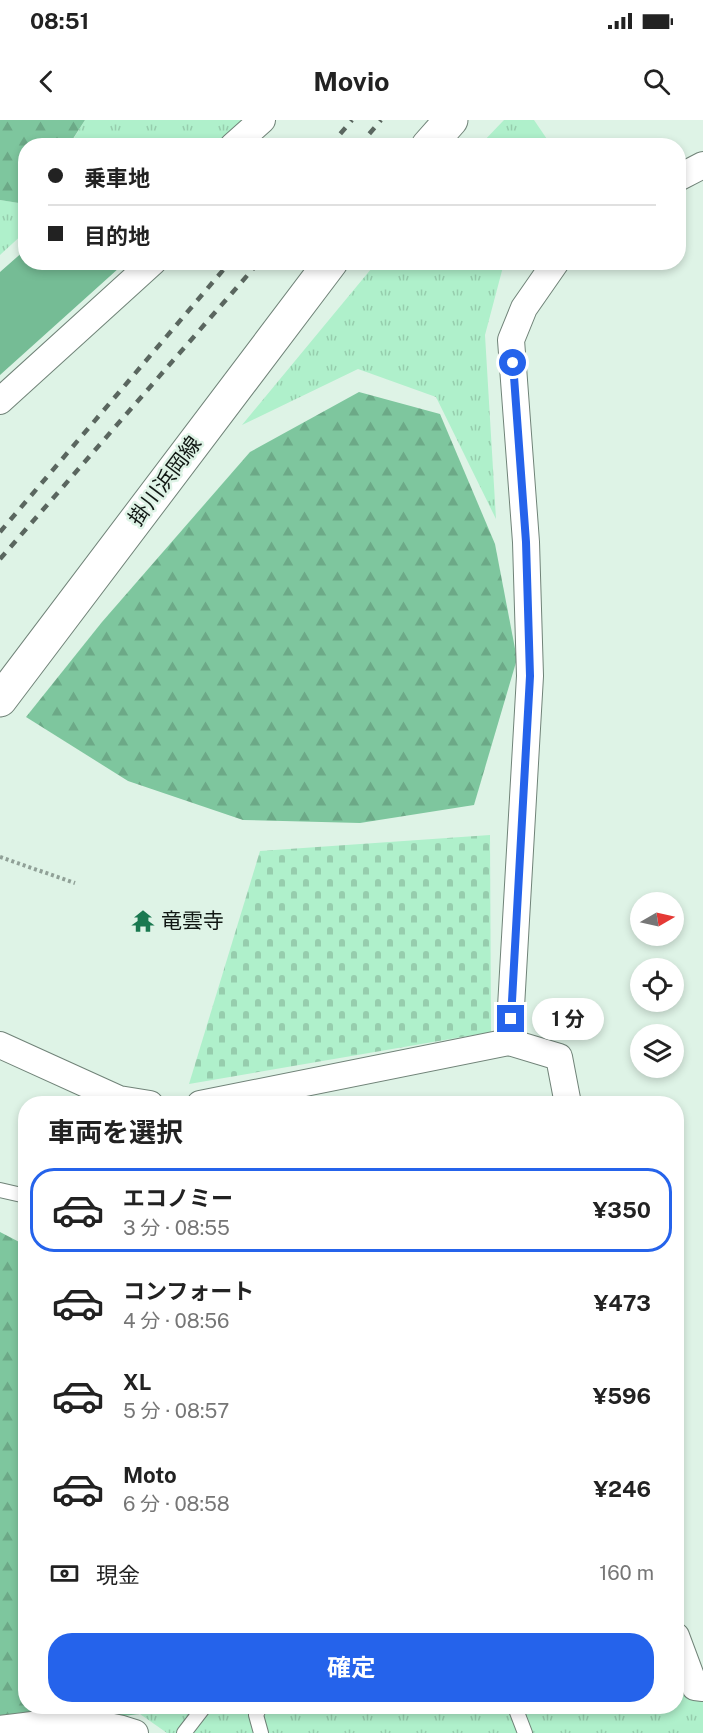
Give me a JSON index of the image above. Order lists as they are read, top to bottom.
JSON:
{
  "streets": {
    "main road": ["掛川浜岡線"]
  },
  "places": {
    "temple": ["竜雲寺"]
  },
  "north": "right",
  "page": {
    "status": "08:51",
    "header": "Movio",
    "banner": ["乗車地", "目的地"],
    "bubble": "1 分",
    "heading": "車両を選択",
    "list": [
      {
        "name": "エコノミー",
        "note": "3 分 · 08:55",
        "value": "¥350"
      },
      {
        "name": "コンフォート",
        "note": "4 分 · 08:56",
        "value": "¥473"
      },
      {
        "name": "XL",
        "note": "5 分 · 08:57",
        "value": "¥596"
      },
      {
        "name": "Moto",
        "note": "6 分 · 08:58",
        "value": "¥246"
      }
    ],
    "pay": ["現金", "160 m"],
    "buttons": "確定"
  }
}
